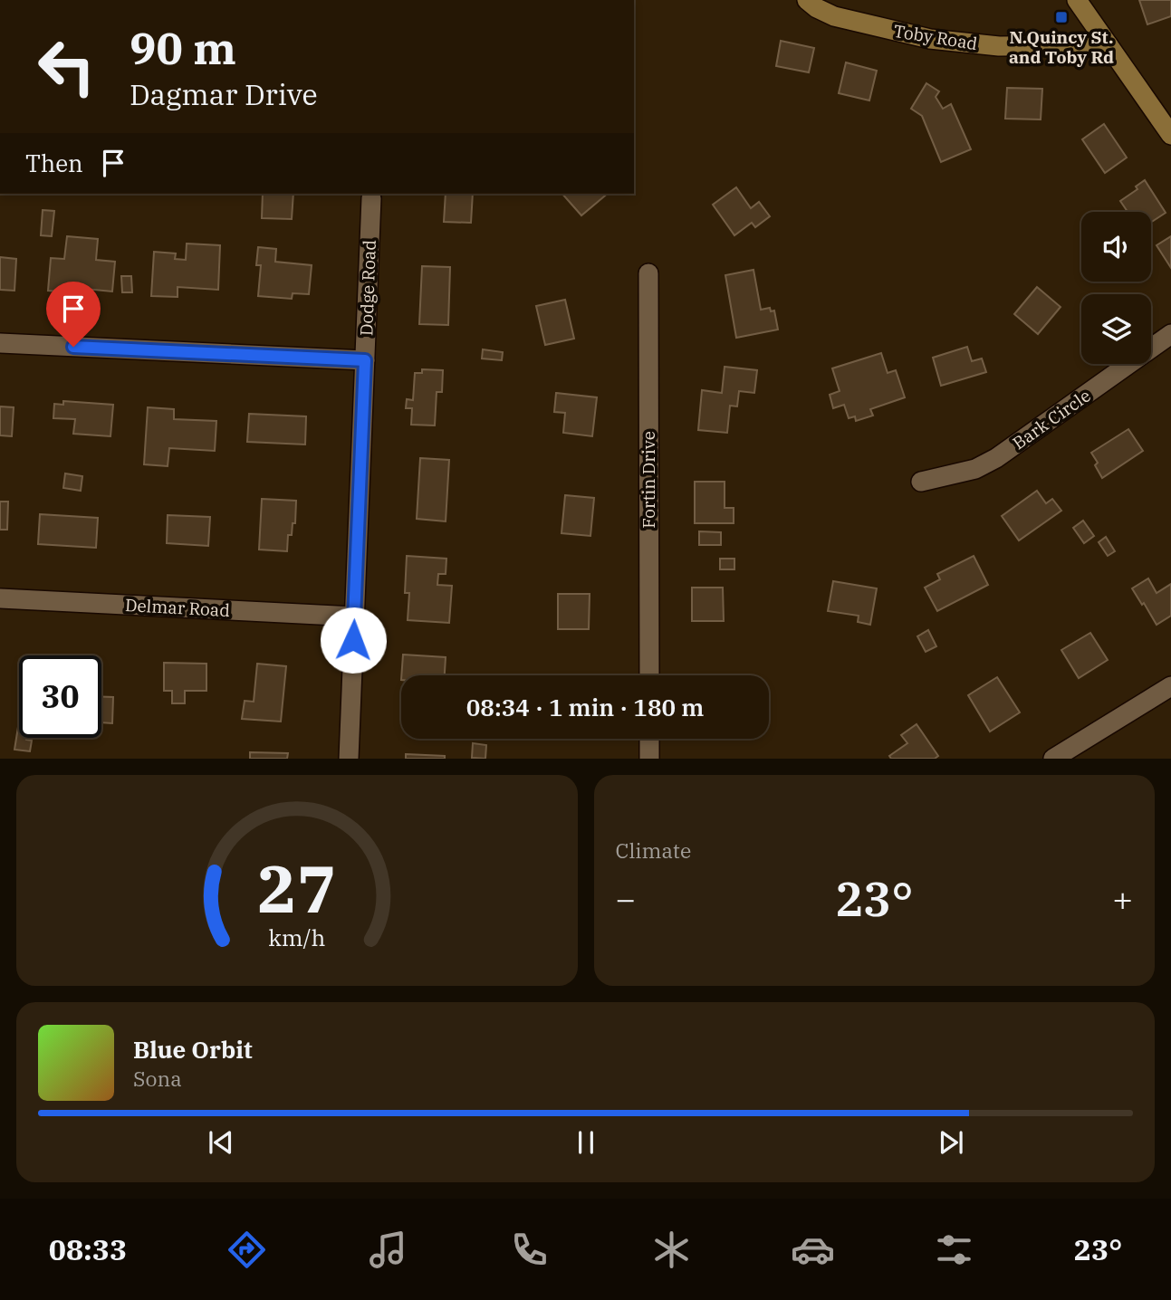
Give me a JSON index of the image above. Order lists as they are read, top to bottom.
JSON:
{
  "streets": {
    "main road": ["Toby Road"],
    "street": [
      "Dodge Road",
      "Bark Circle",
      "Fortin Drive",
      "Delmar Road"
    ]
  },
  "crossings": [
    ["Dodge Road", "Delmar Road"]
  ],
  "places": {
    "transit": ["N.Quincy St. and Toby Rd"]
  },
  "page": {
    "turn": ["90 m", "Dagmar Drive"],
    "then": "Then",
    "limit": "30",
    "trip": "08:34 · 1 min · 180 m",
    "tile": "Climate",
    "heat": ["−", "23°", "+"],
    "song": ["Blue Orbit", "Sona"],
    "tabs": ["08:33", "23°"],
    "gauge": ["27", "km/h"]
  }
}
